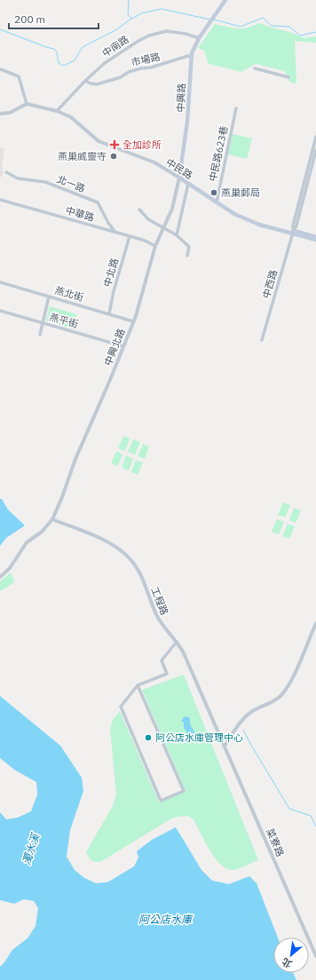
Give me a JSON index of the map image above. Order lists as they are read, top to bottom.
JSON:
{
  "streets": {
    "main road": ["中興路", "中民路"],
    "street": [
      "中南路",
      "市場路",
      "中民路623巷",
      "北一路",
      "中華路",
      "中北路",
      "中西路",
      "燕北街",
      "燕平街",
      "中興北路",
      "工程路",
      "菜寮路"
    ]
  },
  "crossings": [
    ["中南路", "市場路"],
    ["中南路", "中興路"],
    ["中南路", "中民路"],
    ["市場路", "中興路"],
    ["中興路", "中民路"],
    ["中興路", "中興北路"],
    ["中民路623巷", "中民路"],
    ["中民路", "中西路"],
    ["中民路", "中興北路"],
    ["北一路", "中華路"],
    ["中華路", "中北路"],
    ["中華路", "中興北路"],
    ["中北路", "燕北街"],
    ["燕北街", "中興北路"],
    ["燕平街", "中興北路"],
    ["中興北路", "工程路"],
    ["工程路", "菜寮路"]
  ],
  "water": ["濁水溪", "阿公店水庫"],
  "places": {
    "health": ["全加診所"],
    "other": ["燕巢威靈寺", "燕巢郵局", "阿公店水庫管理中心"]
  },
  "scale_bar": "200 m",
  "north": "bottom left"
}
